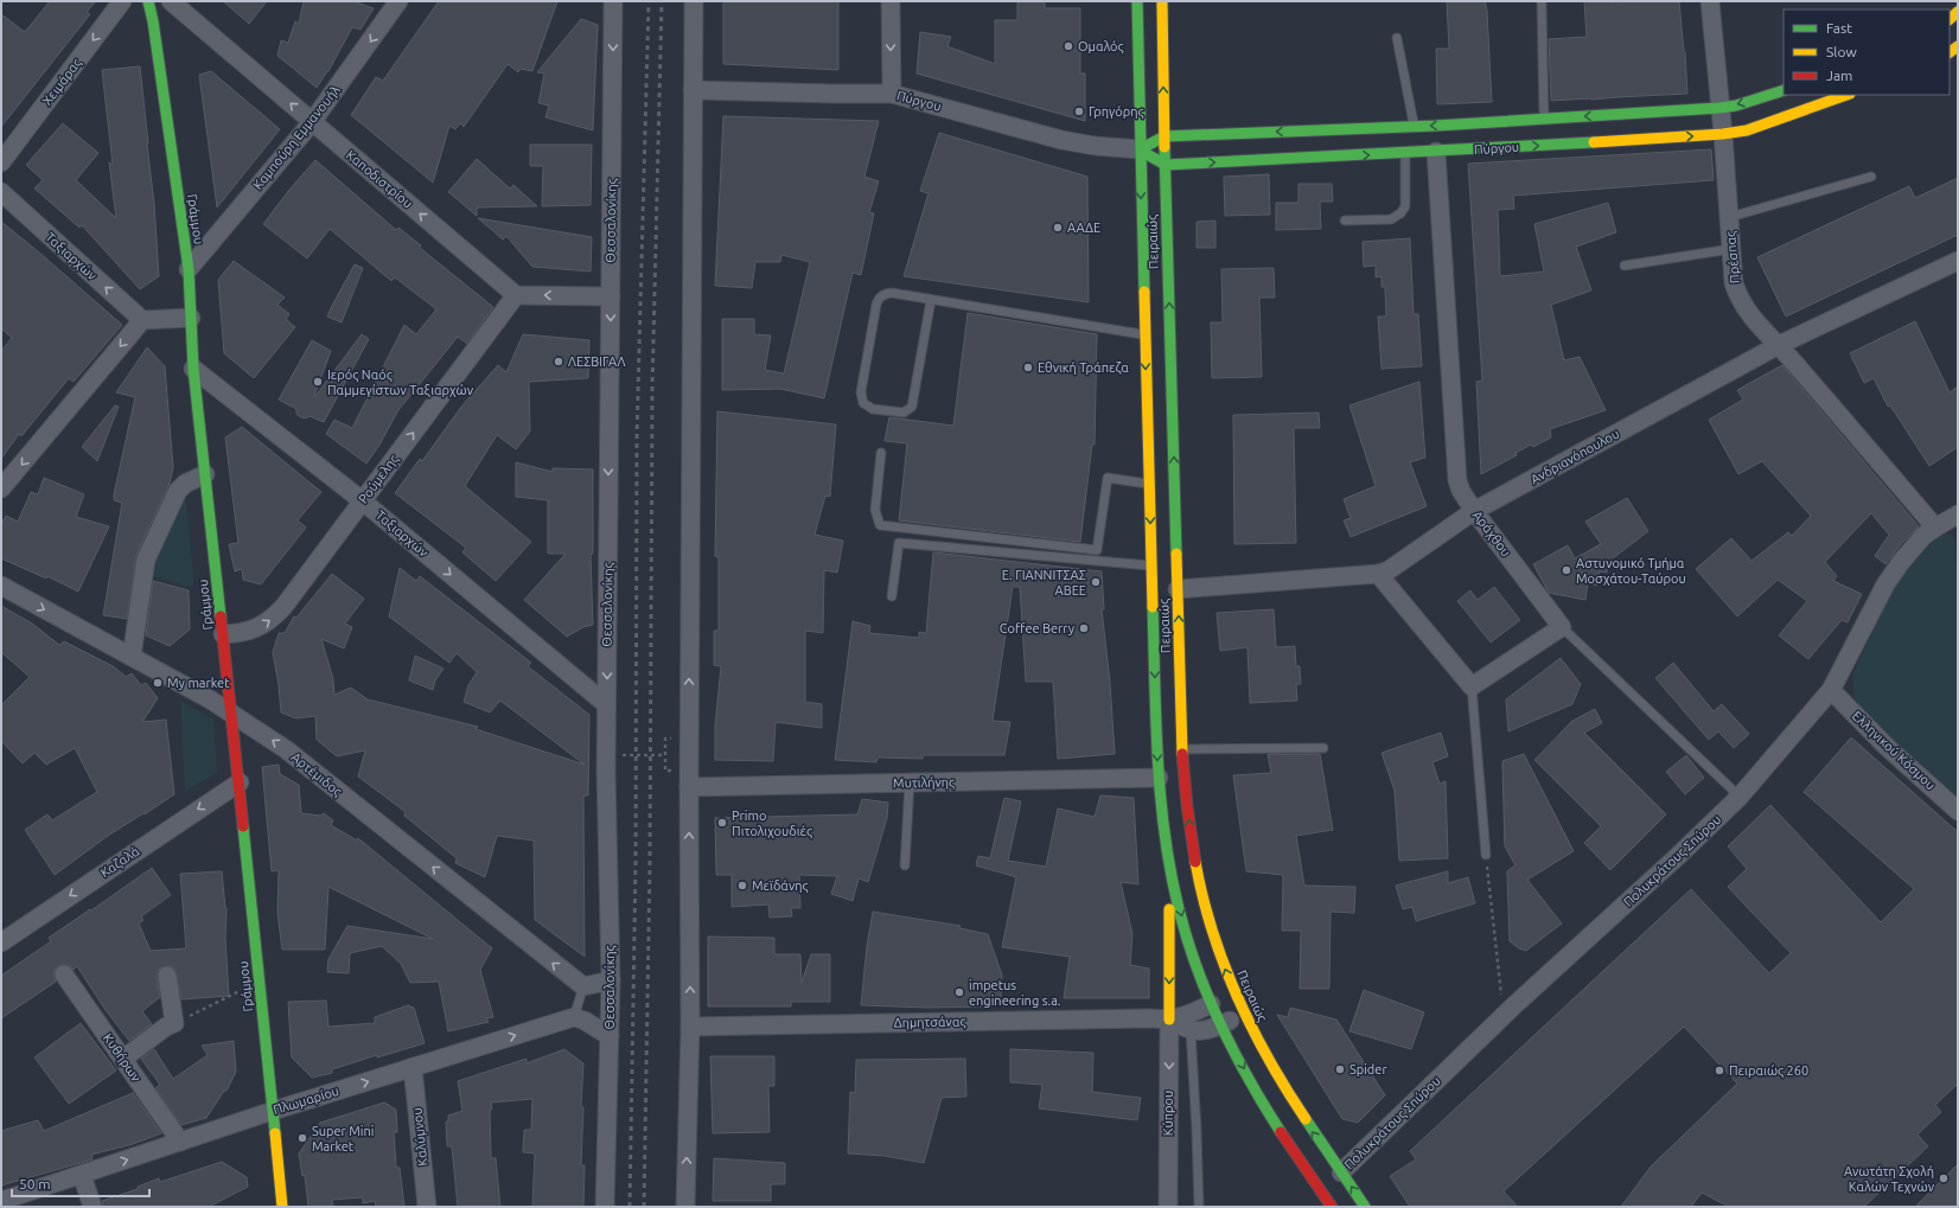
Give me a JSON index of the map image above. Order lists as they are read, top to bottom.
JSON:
{
  "streets": {
    "main road": ["Πύργου", "Γράμμου", "Πειραιώς"],
    "street": [
      "Χειμάρας",
      "Καμπούρη Εμμανουήλ",
      "Καποδιστρίου",
      "Θεσσαλονίκης",
      "Ταξιαρχών",
      "Πρέσπας",
      "Ανδριανόπουλου",
      "Ρούμελης",
      "Αράχθου",
      "Ελληνικού Κόσμου",
      "Αρτέμιδος",
      "Μυτιλήνης",
      "Πολυκράτους Σπύρου",
      "Καζαλά",
      "Δημητσάνας",
      "Κυθήρων",
      "Πλωμαρίου",
      "Κύπρου",
      "Καλύμνου"
    ]
  },
  "crossings": [
    ["Πύργου", "Πειραιώς"],
    ["Πύργου", "Πρέσπας"],
    ["Πύργου", "Αράχθου"],
    ["Καμπούρη Εμμανουήλ", "Καποδιστρίου"],
    ["Καμπούρη Εμμανουήλ", "Γράμμου"],
    ["Καποδιστρίου", "Ρούμελης"],
    ["Γράμμου", "Ταξιαρχών"],
    ["Γράμμου", "Ρούμελης"],
    ["Γράμμου", "Αρτέμιδος"],
    ["Γράμμου", "Καζαλά"],
    ["Γράμμου", "Πλωμαρίου"],
    ["Θεσσαλονίκης", "Ταξιαρχών"],
    ["Πειραιώς", "Ανδριανόπουλου"],
    ["Πειραιώς", "Μυτιλήνης"],
    ["Πειραιώς", "Πολυκράτους Σπύρου"],
    ["Πειραιώς", "Δημητσάνας"],
    ["Ταξιαρχών", "Ρούμελης"],
    ["Πρέσπας", "Ανδριανόπουλου"],
    ["Πρέσπας", "Πολυκράτους Σπύρου"],
    ["Ανδριανόπουλου", "Αράχθου"],
    ["Ελληνικού Κόσμου", "Πολυκράτους Σπύρου"],
    ["Δημητσάνας", "Κύπρου"],
    ["Κυθήρων", "Πλωμαρίου"],
    ["Πλωμαρίου", "Καλύμνου"]
  ],
  "one_way": [
    "Χειμάρας",
    "Καμπούρη Εμμανουήλ",
    "Καποδιστρίου",
    "Ρούμελης",
    "Καζαλά",
    "Πλωμαρίου",
    "Κύπρου"
  ],
  "places": [
    "Ομαλός",
    "Γρηγόρης",
    "ΑΑΔΕ",
    "ΛΕΣΒΙΓΑΛ",
    "Εθνική Τράπεζα",
    "Ιερός Ναός Παμμεγίστων Ταξιαρχών",
    "Αστυνομικό Τμήμα Μοσχάτου-Ταύρου",
    "Ε. ΓΙΑΝΝΙΤΣΑΣ ΑΒΕΕ",
    "Coffee Berry",
    "My market",
    "Primo Πιτολιχουδιές",
    "Μεϊδάνης",
    "impetus engineering s.a.",
    "Spider",
    "Πειραιώς 260",
    "Super Mini Market",
    "Ανωτάτη Σχολή Καλών Τεχνών"
  ],
  "legend": ["Fast", "Slow", "Jam"],
  "scale_bar": "50 m"
}
